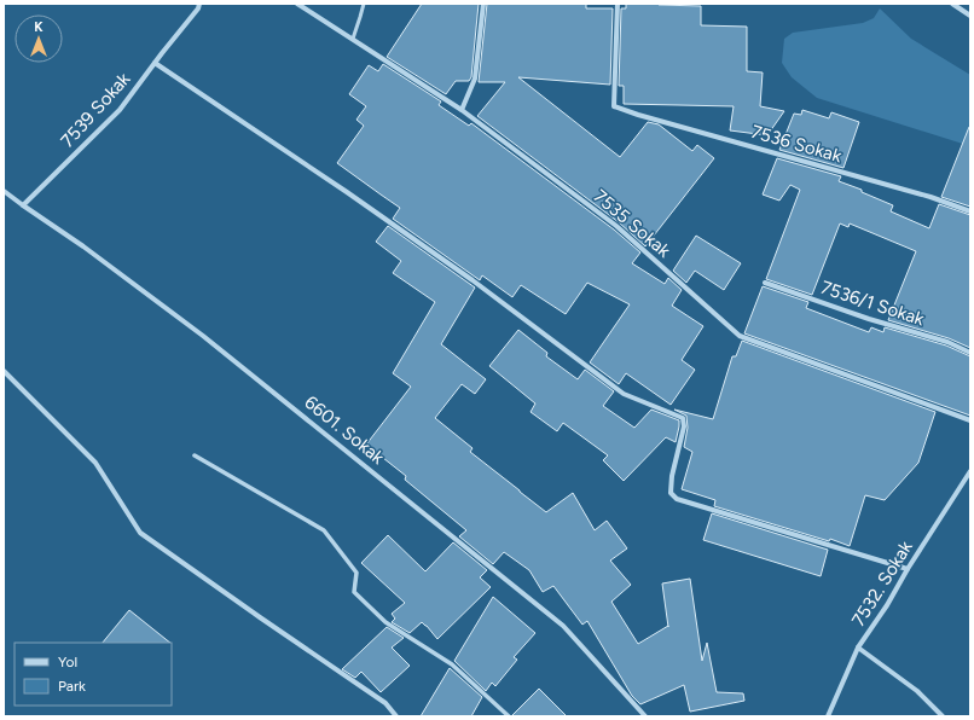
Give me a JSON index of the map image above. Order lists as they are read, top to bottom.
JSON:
{
  "streets": {
    "street": [
      "7539 Sokak",
      "7536 Sokak",
      "7535 Sokak",
      "7536/1 Sokak",
      "6601. Sokak",
      "7532. Sokak"
    ]
  },
  "crossings": [
    ["7539 Sokak", "6601. Sokak"]
  ],
  "legend": ["Yol", "Park"],
  "north": "top"
}
